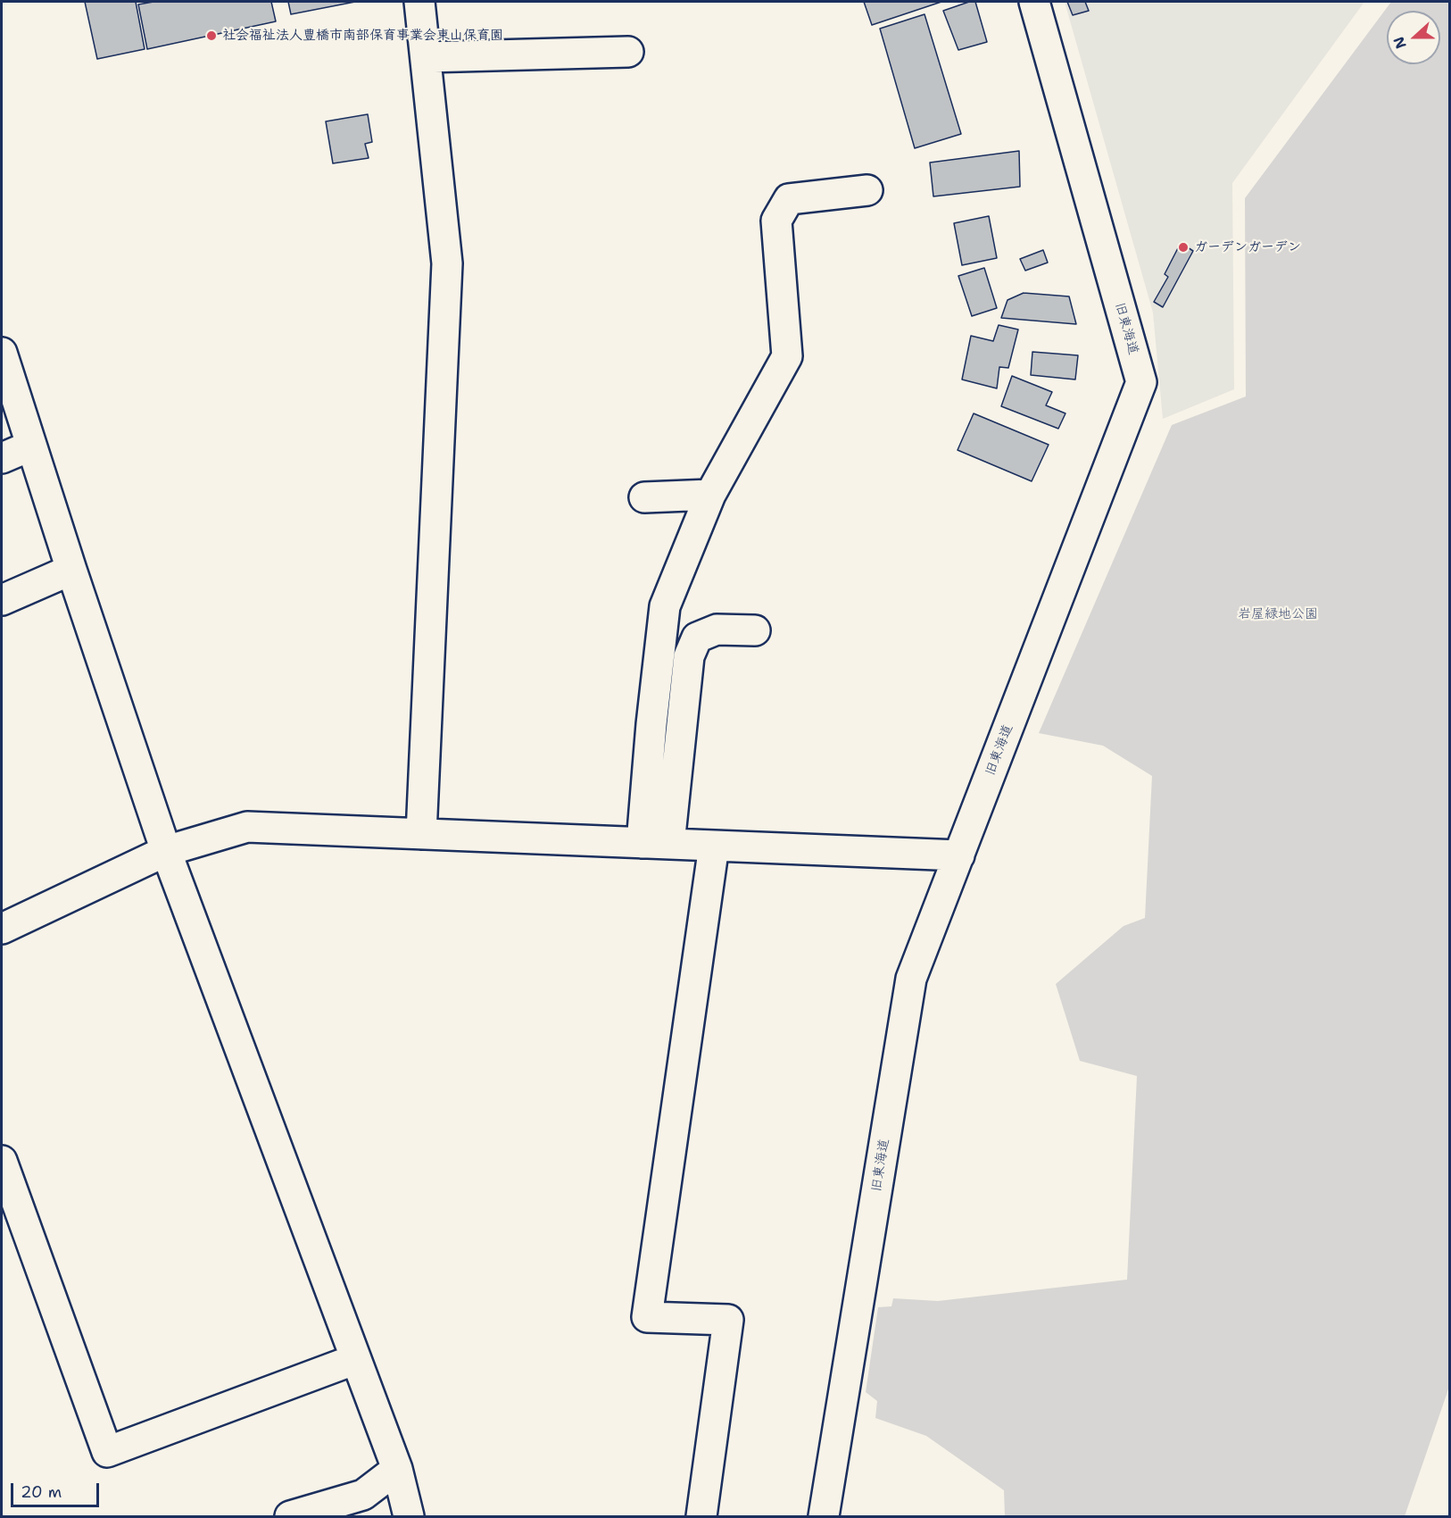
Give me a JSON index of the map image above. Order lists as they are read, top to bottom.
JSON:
{
  "streets": {
    "street": ["旧東海道"]
  },
  "parks": ["岩屋緑地公園"],
  "places": ["社会福祉法人豊橋市南部保育事業会東山保育園", "ガーデンガーデン"],
  "scale_bar": "20 m",
  "north": "left"
}
